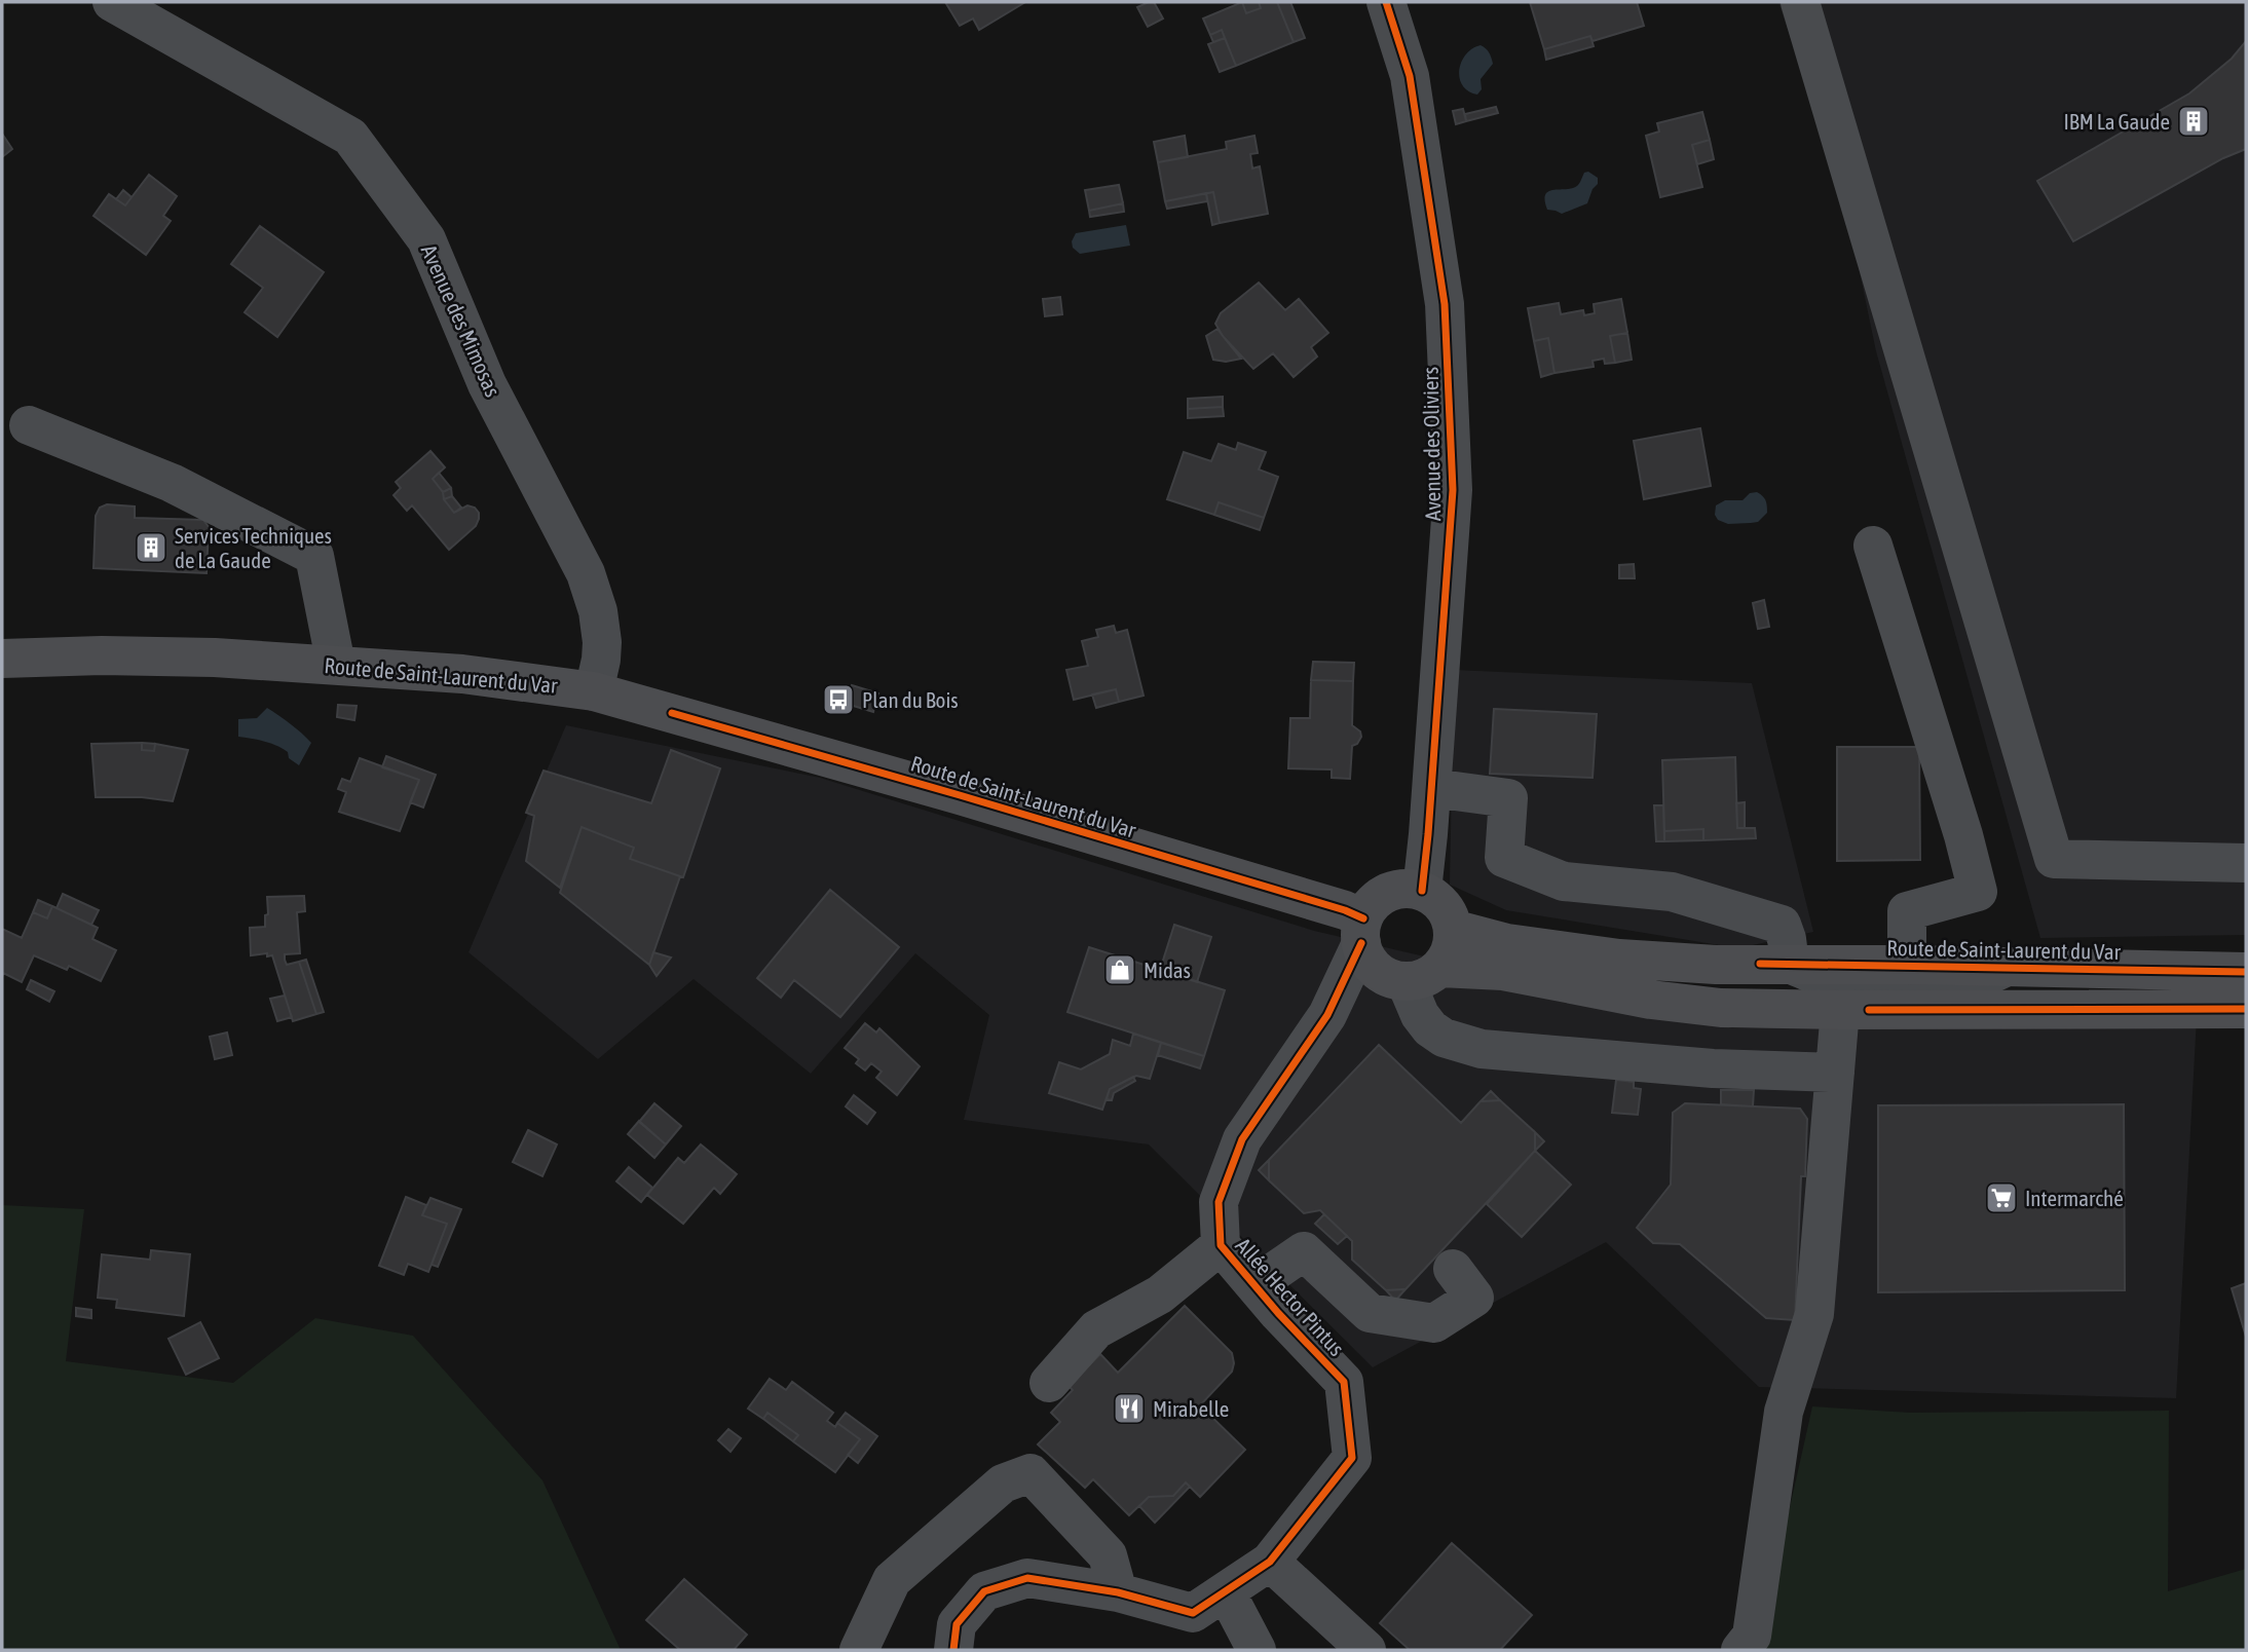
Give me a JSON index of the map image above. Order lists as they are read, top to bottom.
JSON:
{
  "streets": {
    "main road": ["Route de Saint-Laurent du Var"],
    "street": ["Avenue des Mimosas", "Avenue des Oliviers", "Allée Hector Pintus"]
  },
  "crossings": [
    ["Avenue des Mimosas", "Route de Saint-Laurent du Var"],
    ["Avenue des Oliviers", "Route de Saint-Laurent du Var"],
    ["Avenue des Oliviers", "Allée Hector Pintus"],
    ["Route de Saint-Laurent du Var", "Allée Hector Pintus"]
  ],
  "places": {
    "building": ["IBM La Gaude", "Services Techniques de La Gaude"],
    "bus stop": ["Plan du Bois"],
    "shop": ["Midas"],
    "supermarket": ["Intermarché"],
    "restaurant": ["Mirabelle"]
  }
}
